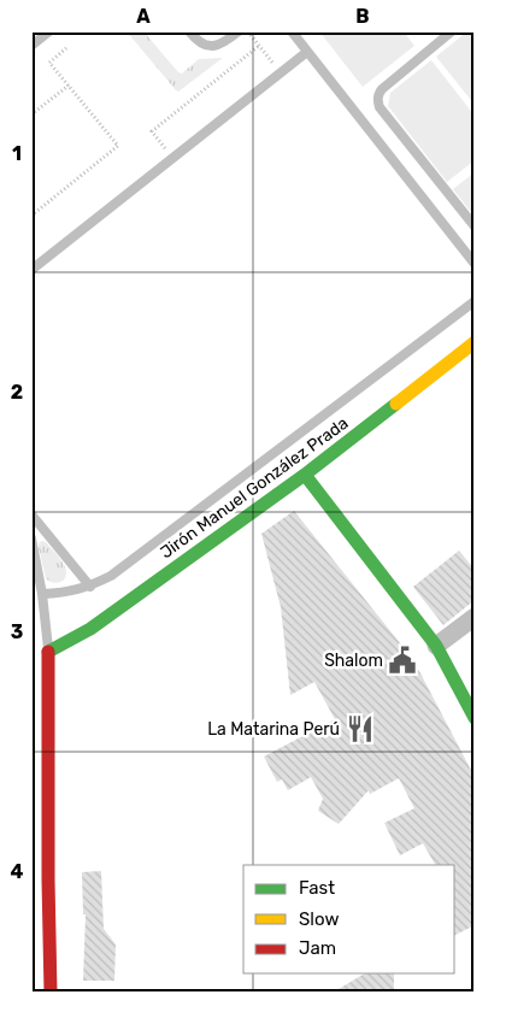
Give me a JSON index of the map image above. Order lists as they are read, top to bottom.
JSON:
{
  "streets": {
    "street": ["Jirón Manuel González Prada"]
  },
  "places": {
    "public building": ["Shalom"],
    "restaurant": ["La Matarina Perú"]
  },
  "legend": ["Fast", "Slow", "Jam"],
  "grid": {
    "columns": ["A", "B"],
    "rows": [
      "1",
      "2",
      "3",
      "4"
    ]
  }
}
